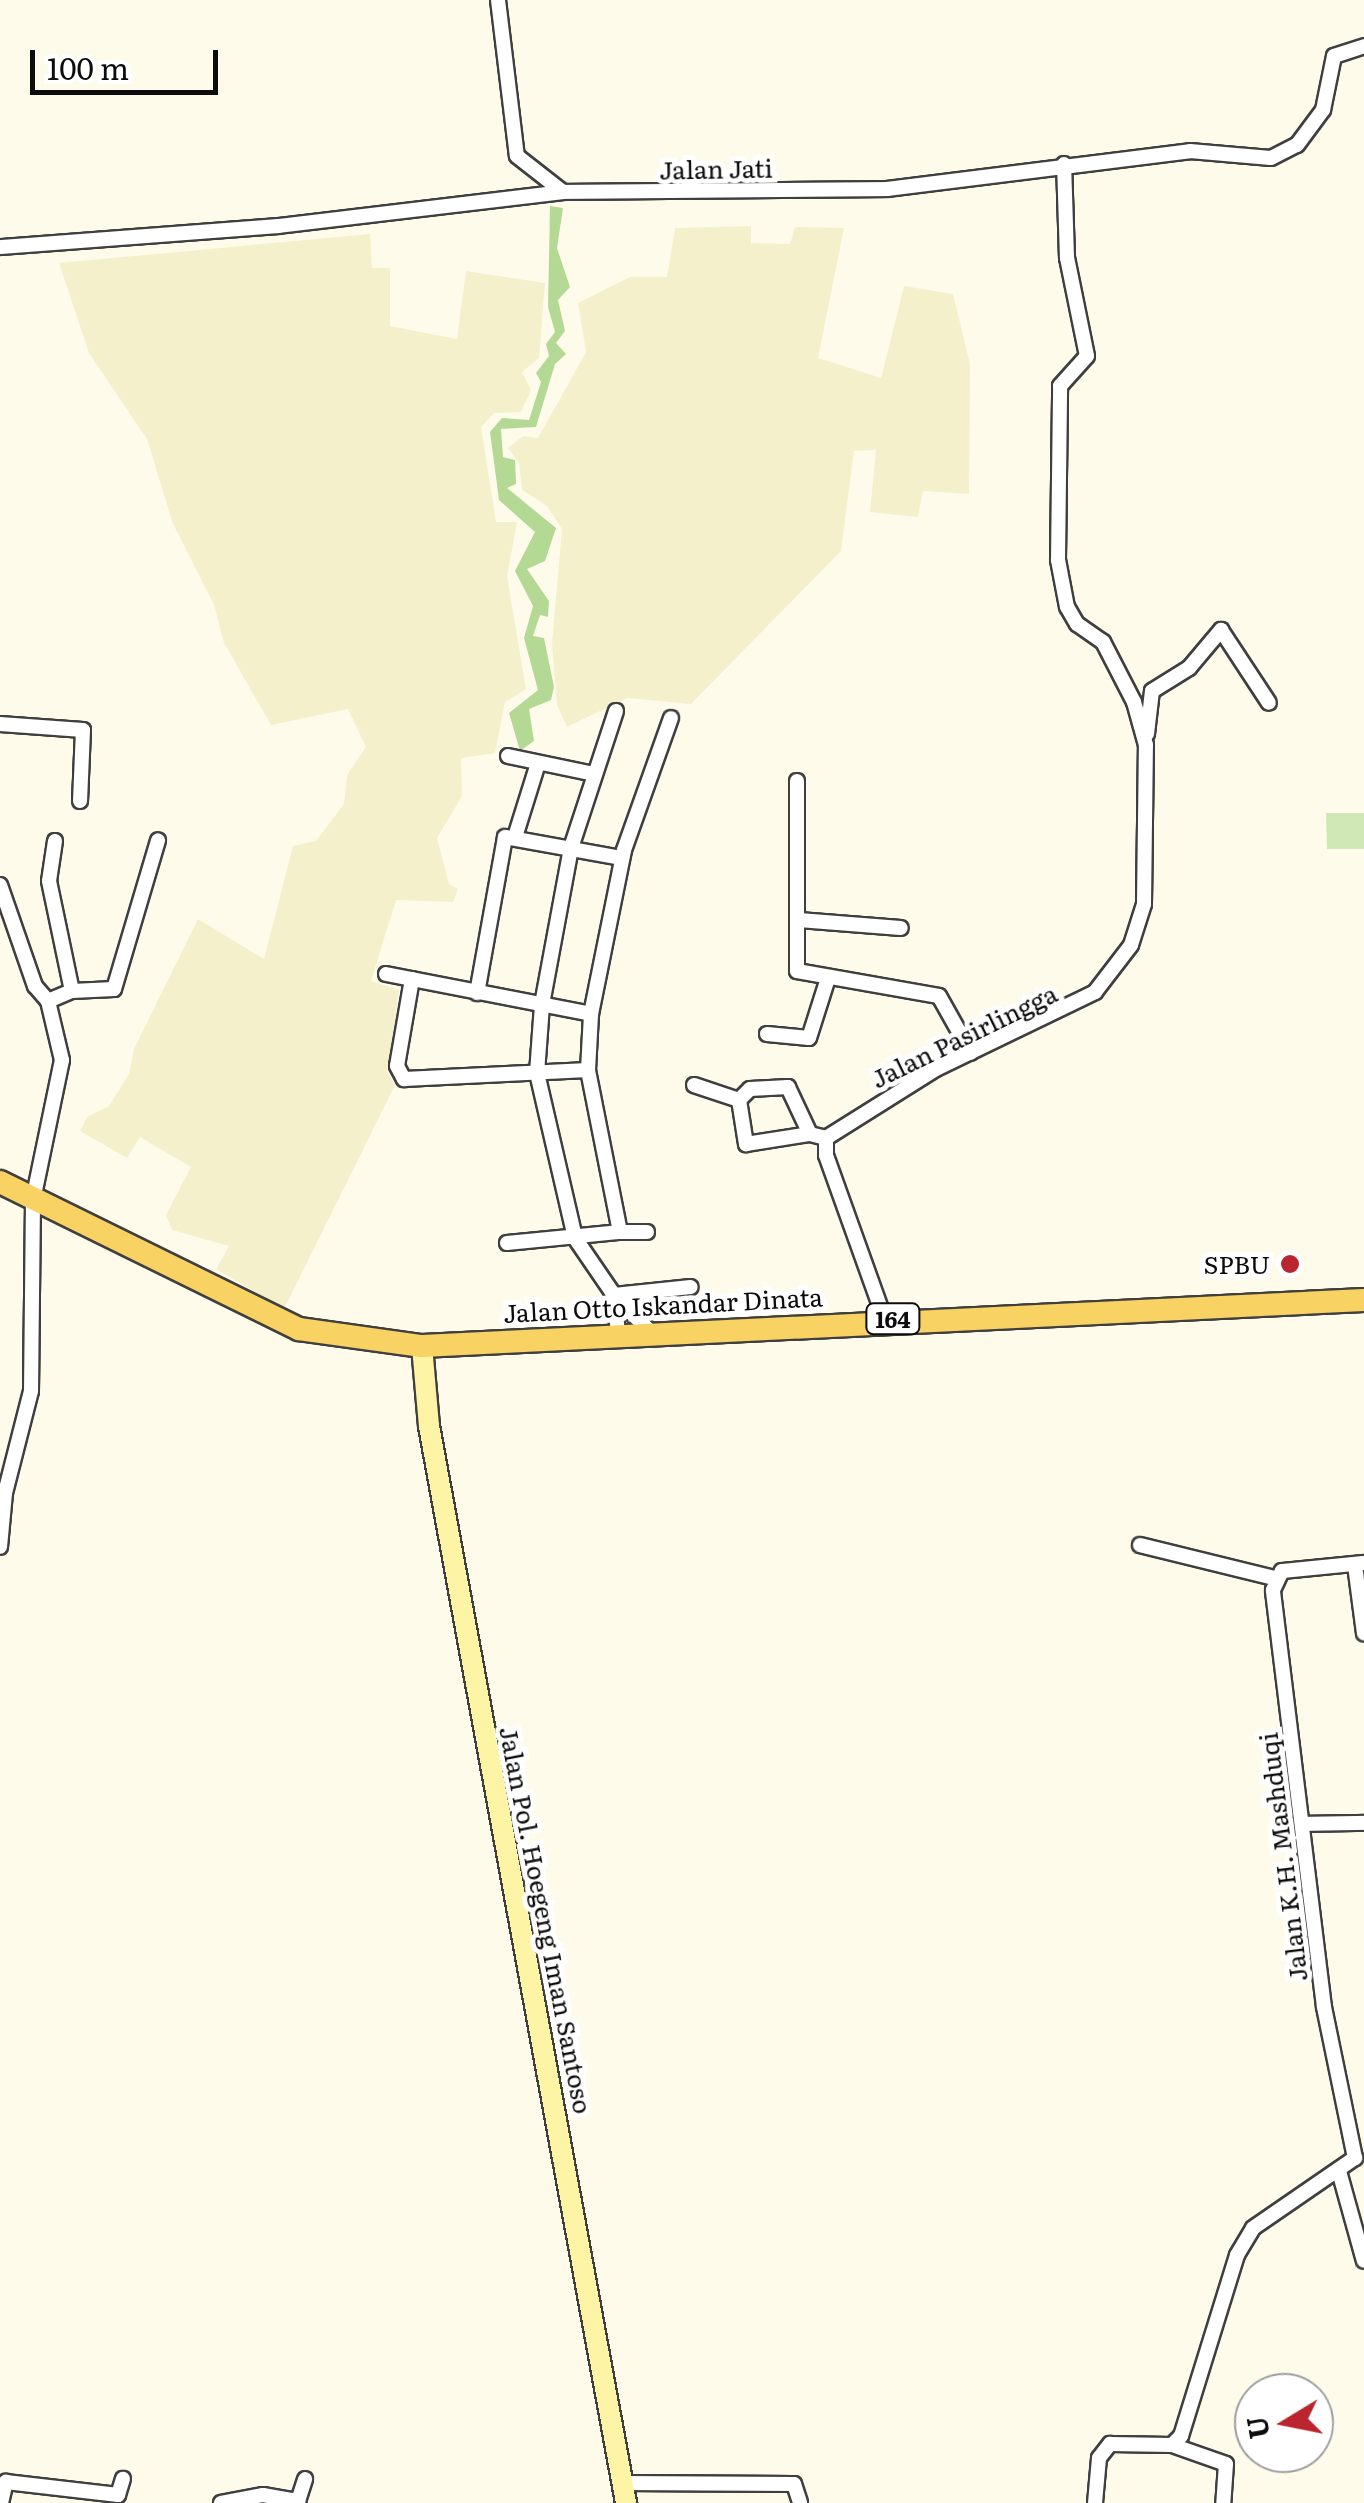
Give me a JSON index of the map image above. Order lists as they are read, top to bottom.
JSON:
{
  "streets": {
    "main road": ["Jalan Otto Iskandar Dinata", "164"],
    "street": [
      "Jalan Jati",
      "Jalan Pasirlingga",
      "Jalan K.H. Mashduqi",
      "Jalan Pol. Hoegeng Iman Santoso"
    ]
  },
  "crossings": [
    ["Jalan Jati", "Jalan Pasirlingga"],
    ["Jalan Otto Iskandar Dinata", "Jalan Pol. Hoegeng Iman Santoso"]
  ],
  "places": ["SPBU"],
  "scale_bar": "100 m",
  "north": "left"
}
